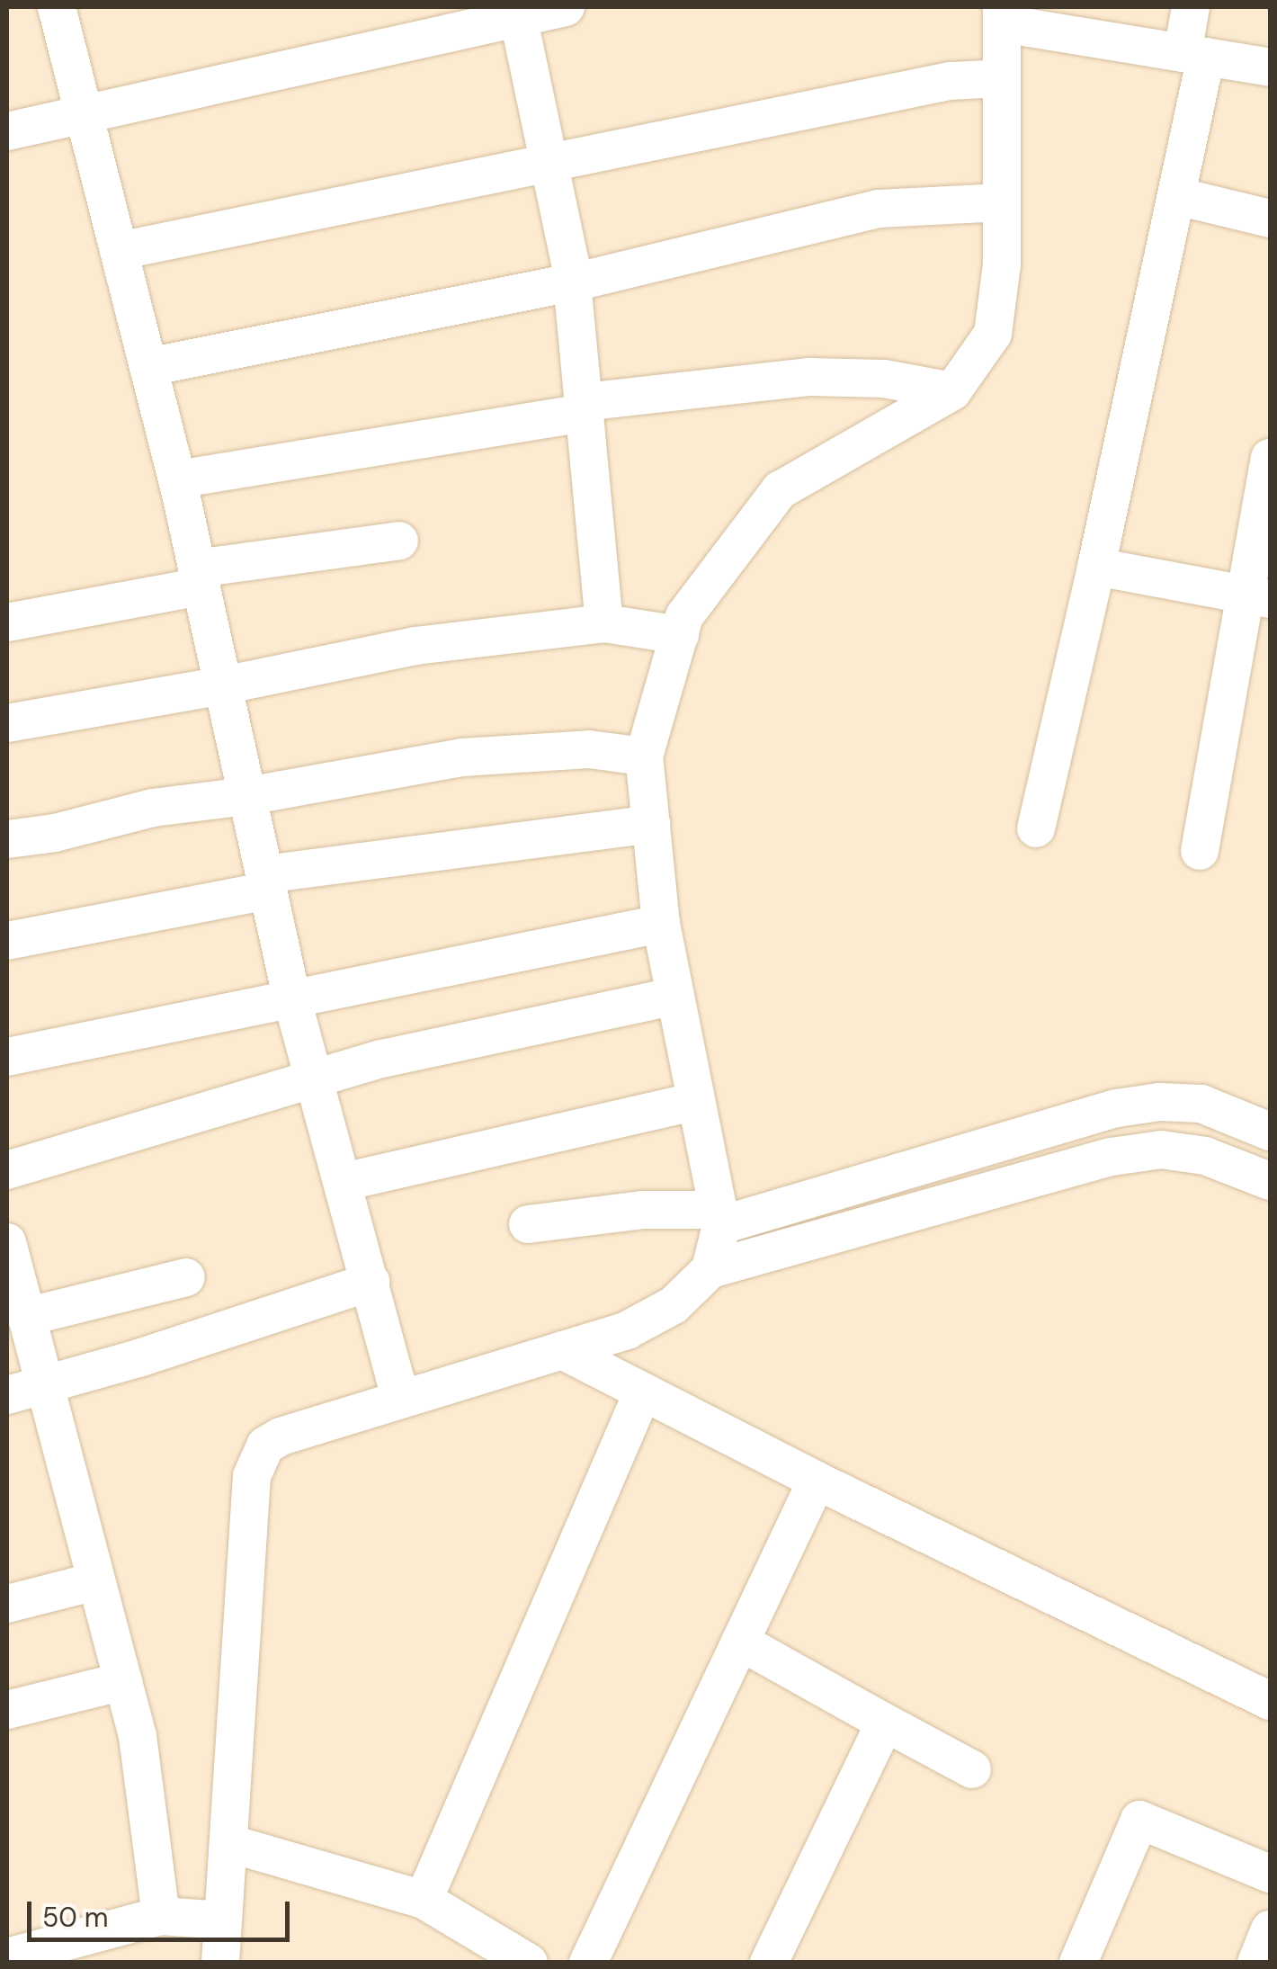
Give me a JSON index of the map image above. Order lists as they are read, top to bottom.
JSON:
{
  "scale_bar": "50 m"
}
